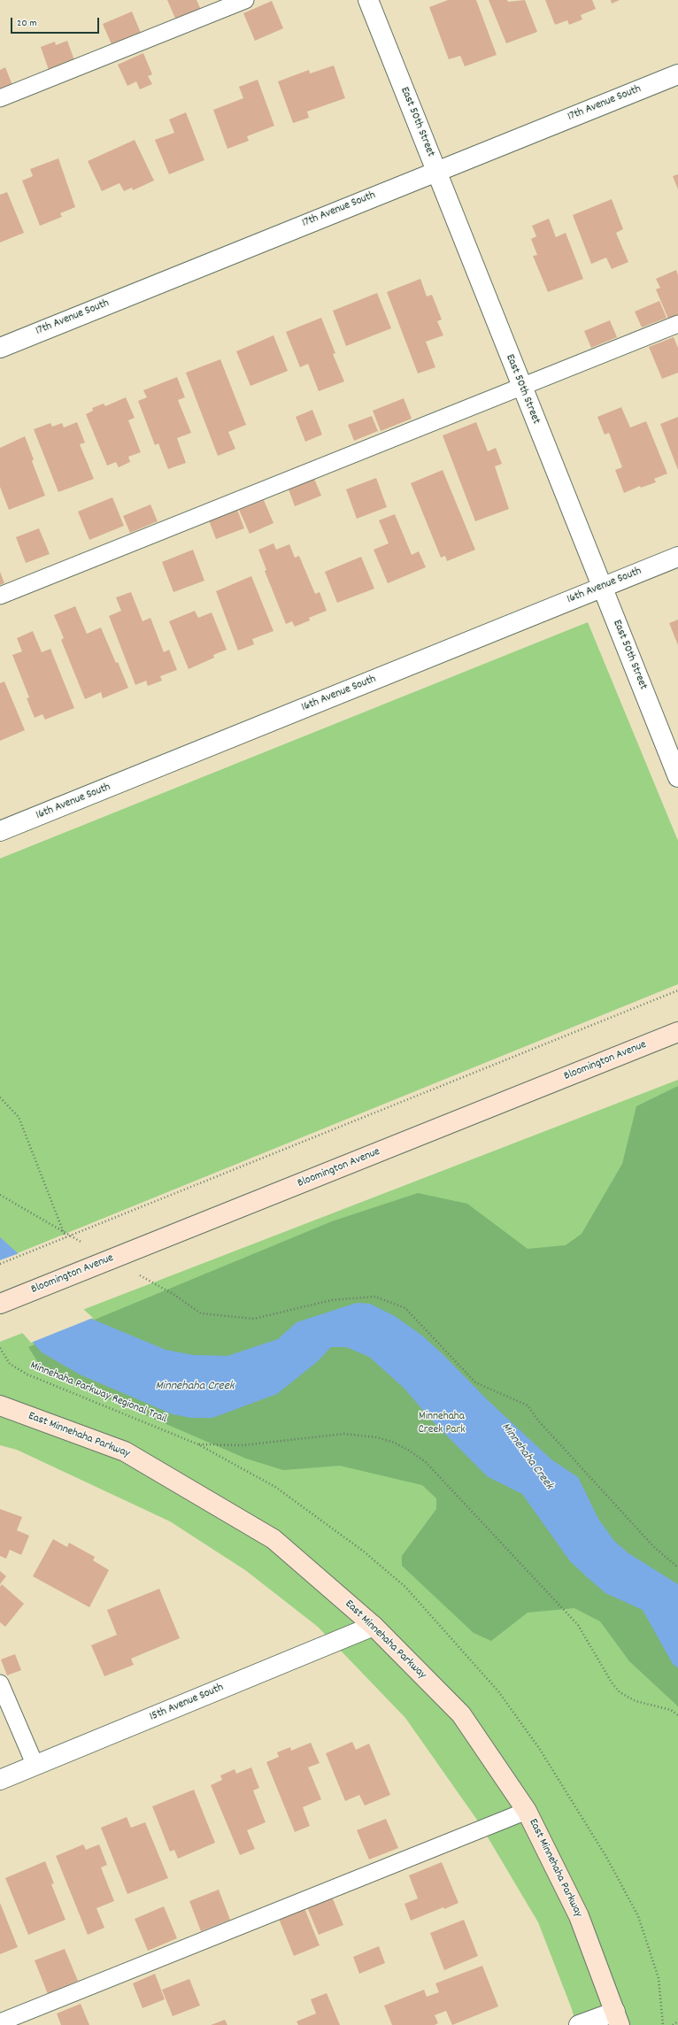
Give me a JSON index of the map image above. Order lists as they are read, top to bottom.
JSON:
{
  "streets": {
    "street": [
      "17th Avenue South",
      "East 50th Street",
      "16th Avenue South",
      "Bloomington Avenue",
      "East Minnehaha Parkway",
      "15th Avenue South"
    ],
    "path": ["Minnehaha Parkway Regional Trail"]
  },
  "crossings": [
    ["17th Avenue South", "East 50th Street"],
    ["East 50th Street", "16th Avenue South"],
    ["East Minnehaha Parkway", "15th Avenue South"]
  ],
  "water": ["Minnehaha Creek"],
  "parks": ["Minnehaha Creek Park"],
  "scale_bar": "20 m"
}
